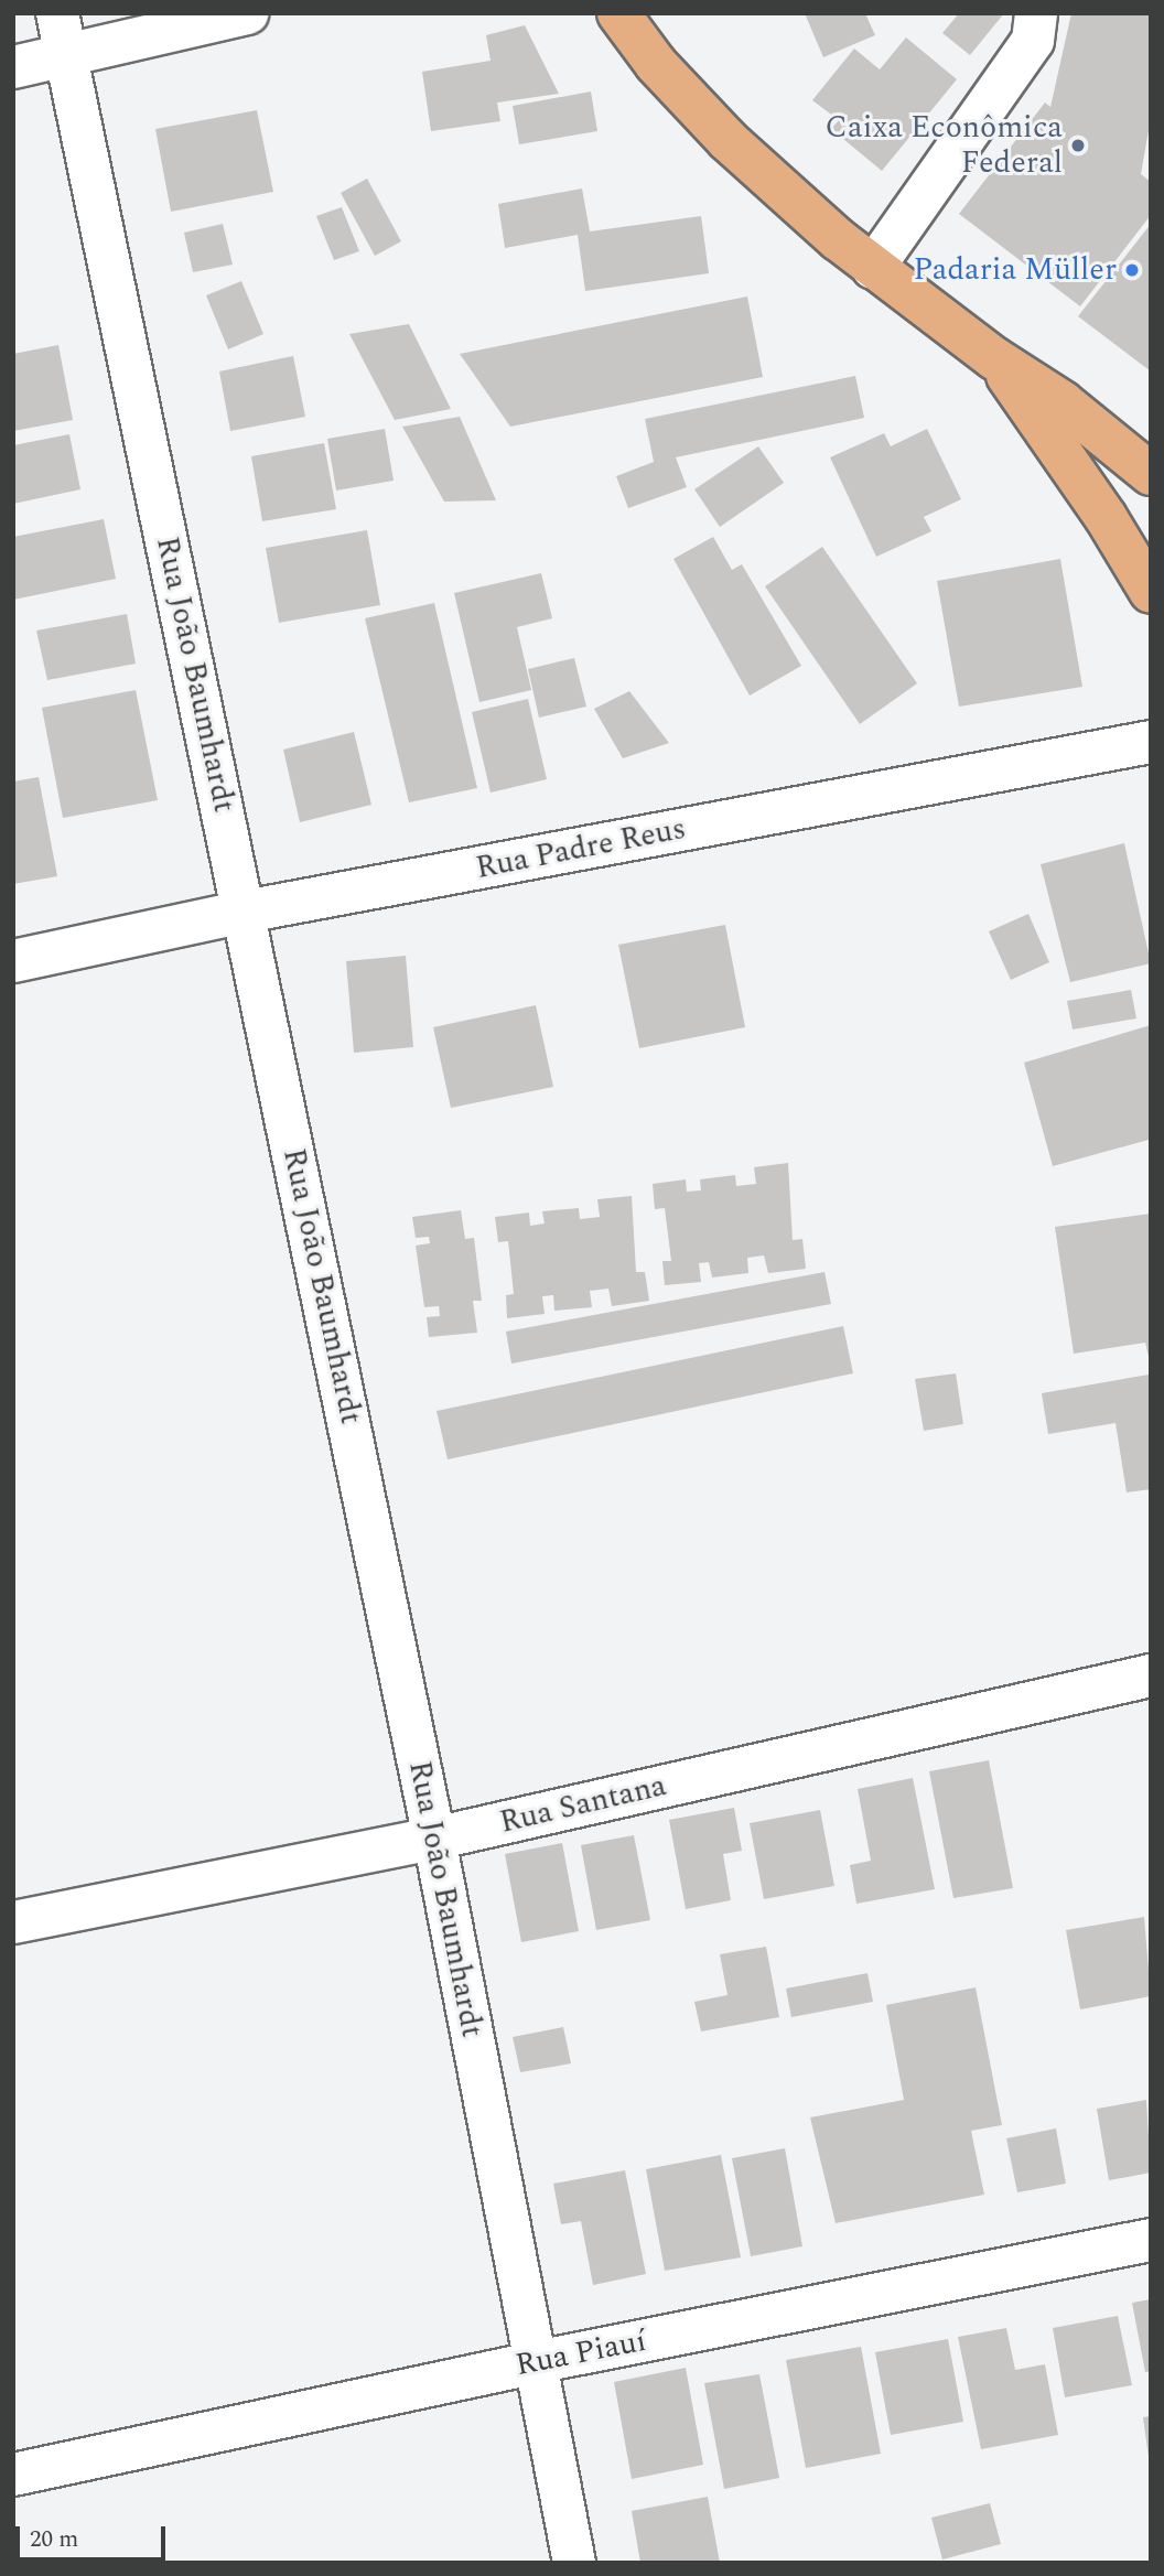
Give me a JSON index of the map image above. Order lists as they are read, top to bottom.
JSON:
{
  "streets": {
    "street": [
      "Rua João Baumhardt",
      "Rua Padre Reus",
      "Rua Santana",
      "Rua Piauí"
    ]
  },
  "crossings": [
    ["Rua João Baumhardt", "Rua Padre Reus"],
    ["Rua João Baumhardt", "Rua Santana"],
    ["Rua João Baumhardt", "Rua Piauí"]
  ],
  "places": ["Caixa Econômica Federal", "Padaria Müller"],
  "scale_bar": "20 m"
}
